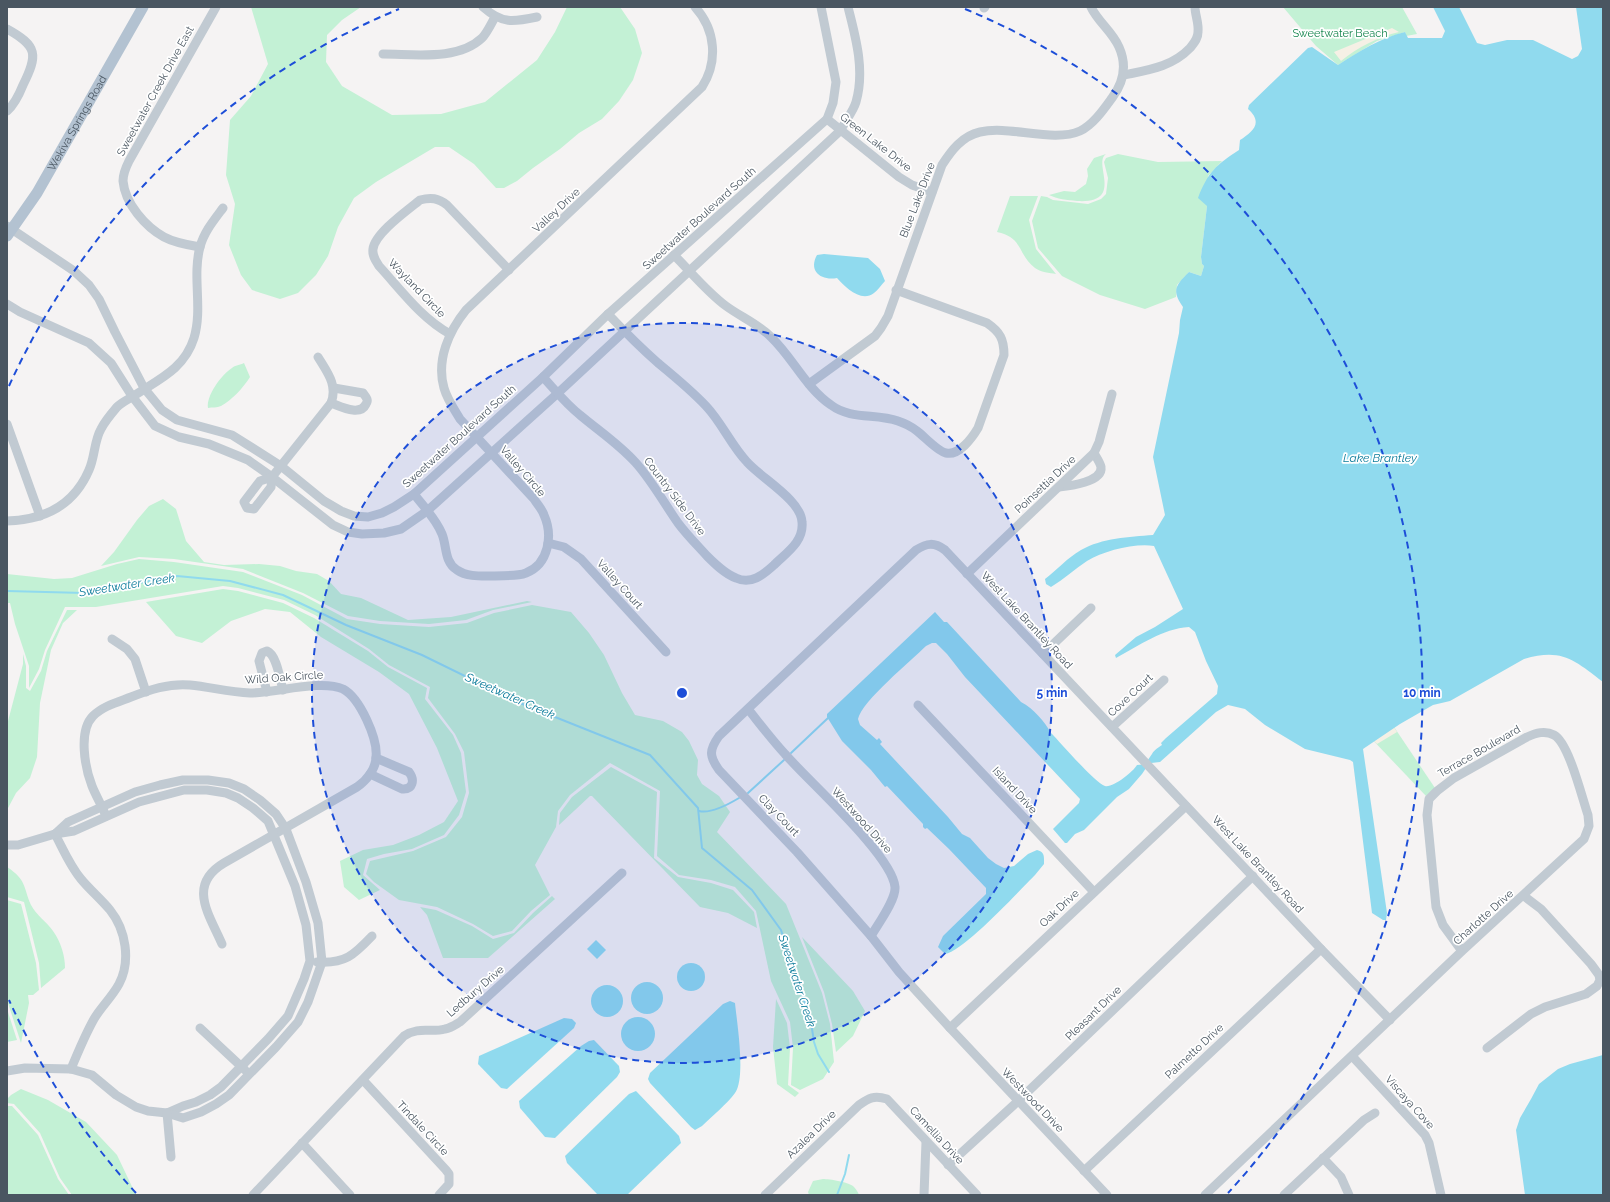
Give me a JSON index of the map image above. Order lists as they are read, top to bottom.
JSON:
{
  "streets": {
    "main road": ["Wekiva Springs Road"],
    "street": [
      "Sweetwater Creek Drive East",
      "Green Lake Drive",
      "Blue Lake Drive",
      "Valley Drive",
      "Sweetwater Boulevard South",
      "Wayland Circle",
      "Valley Circle",
      "Poinsettia Drive",
      "Country Side Drive",
      "Valley Court",
      "West Lake Brantley Road",
      "Wild Oak Circle",
      "Cove Court",
      "Terrace Boulevard",
      "Island Drive",
      "Clay Court",
      "Westwood Drive",
      "Oak Drive",
      "Charlotte Drive",
      "Ledbury Drive",
      "Pleasant Drive",
      "Palmetto Drive",
      "Viscaya Cove",
      "Tindale Circle",
      "Azalea Drive",
      "Camellia Drive"
    ]
  },
  "crossings": [
    ["Wekiva Springs Road", "Sweetwater Boulevard South"],
    ["Green Lake Drive", "Blue Lake Drive"],
    ["Green Lake Drive", "Sweetwater Boulevard South"],
    ["Valley Drive", "Sweetwater Boulevard South"],
    ["Valley Drive", "Wayland Circle"],
    ["Valley Drive", "Valley Circle"],
    ["Sweetwater Boulevard South", "Valley Circle"],
    ["Sweetwater Boulevard South", "Country Side Drive"],
    ["Valley Circle", "Valley Court"],
    ["Poinsettia Drive", "West Lake Brantley Road"],
    ["West Lake Brantley Road", "Cove Court"],
    ["West Lake Brantley Road", "Clay Court"],
    ["West Lake Brantley Road", "Westwood Drive"],
    ["West Lake Brantley Road", "Oak Drive"],
    ["West Lake Brantley Road", "Charlotte Drive"],
    ["West Lake Brantley Road", "Pleasant Drive"],
    ["West Lake Brantley Road", "Palmetto Drive"],
    ["Terrace Boulevard", "Charlotte Drive"],
    ["Island Drive", "Oak Drive"],
    ["Clay Court", "Westwood Drive"],
    ["Westwood Drive", "Oak Drive"],
    ["Westwood Drive", "Pleasant Drive"],
    ["Westwood Drive", "Palmetto Drive"],
    ["Ledbury Drive", "Tindale Circle"],
    ["Pleasant Drive", "Camellia Drive"],
    ["Azalea Drive", "Camellia Drive"]
  ],
  "water": ["Lake Brantley", "Sweetwater Creek"],
  "parks": ["Sweetwater Beach"],
  "rings": ["5 min", "10 min"]
}
